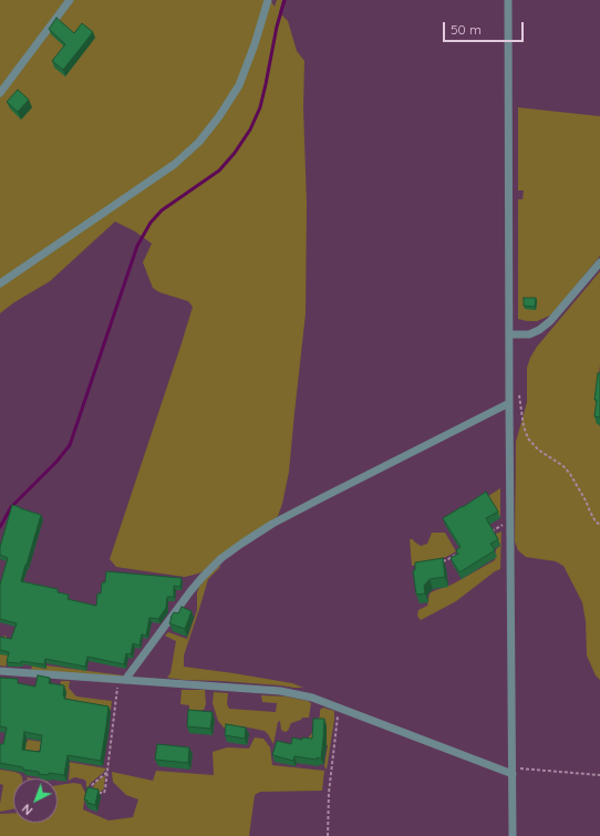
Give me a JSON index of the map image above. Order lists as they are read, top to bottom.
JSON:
{
  "scale_bar": "50 m",
  "north": "bottom left"
}
